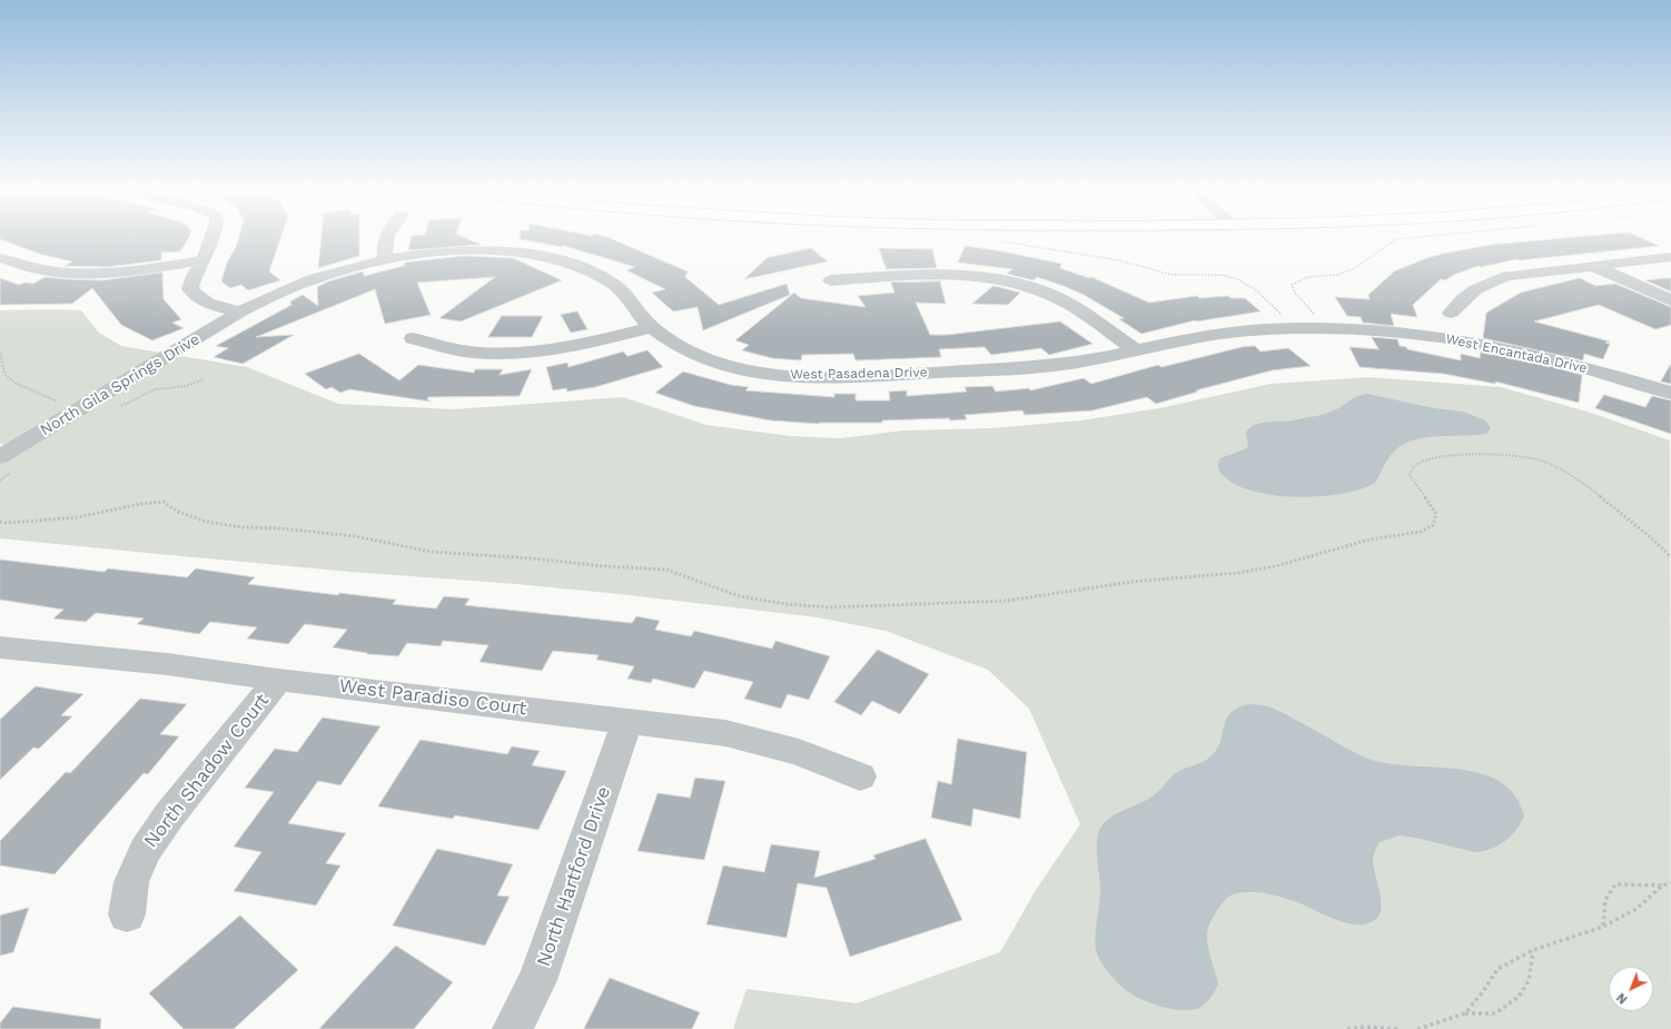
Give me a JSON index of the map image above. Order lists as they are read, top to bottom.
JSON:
{
  "streets": {
    "street": [
      "West Encantada Drive",
      "West Pasadena Drive",
      "North Gila Springs Drive",
      "West Paradiso Court",
      "North Shadow Court",
      "North Hartford Drive"
    ]
  },
  "crossings": [
    ["West Encantada Drive", "West Pasadena Drive"],
    ["West Pasadena Drive", "North Gila Springs Drive"],
    ["West Paradiso Court", "North Shadow Court"],
    ["West Paradiso Court", "North Hartford Drive"]
  ],
  "north": "bottom left"
}
